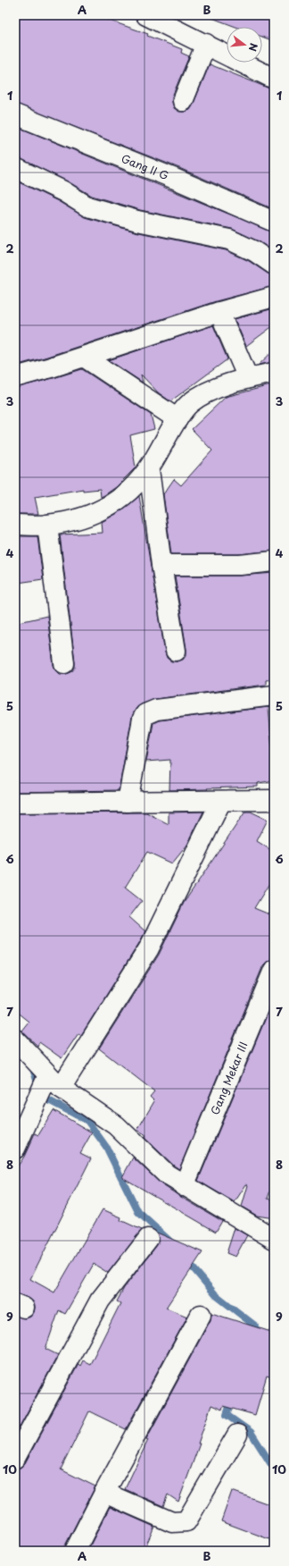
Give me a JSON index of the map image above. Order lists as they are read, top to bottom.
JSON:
{
  "streets": {
    "street": ["Gang II G", "Gang Mekar III"]
  },
  "north": "right",
  "grid": {
    "columns": ["A", "B"],
    "rows": [
      "1",
      "2",
      "3",
      "4",
      "5",
      "6",
      "7",
      "8",
      "9",
      "10"
    ]
  }
}
